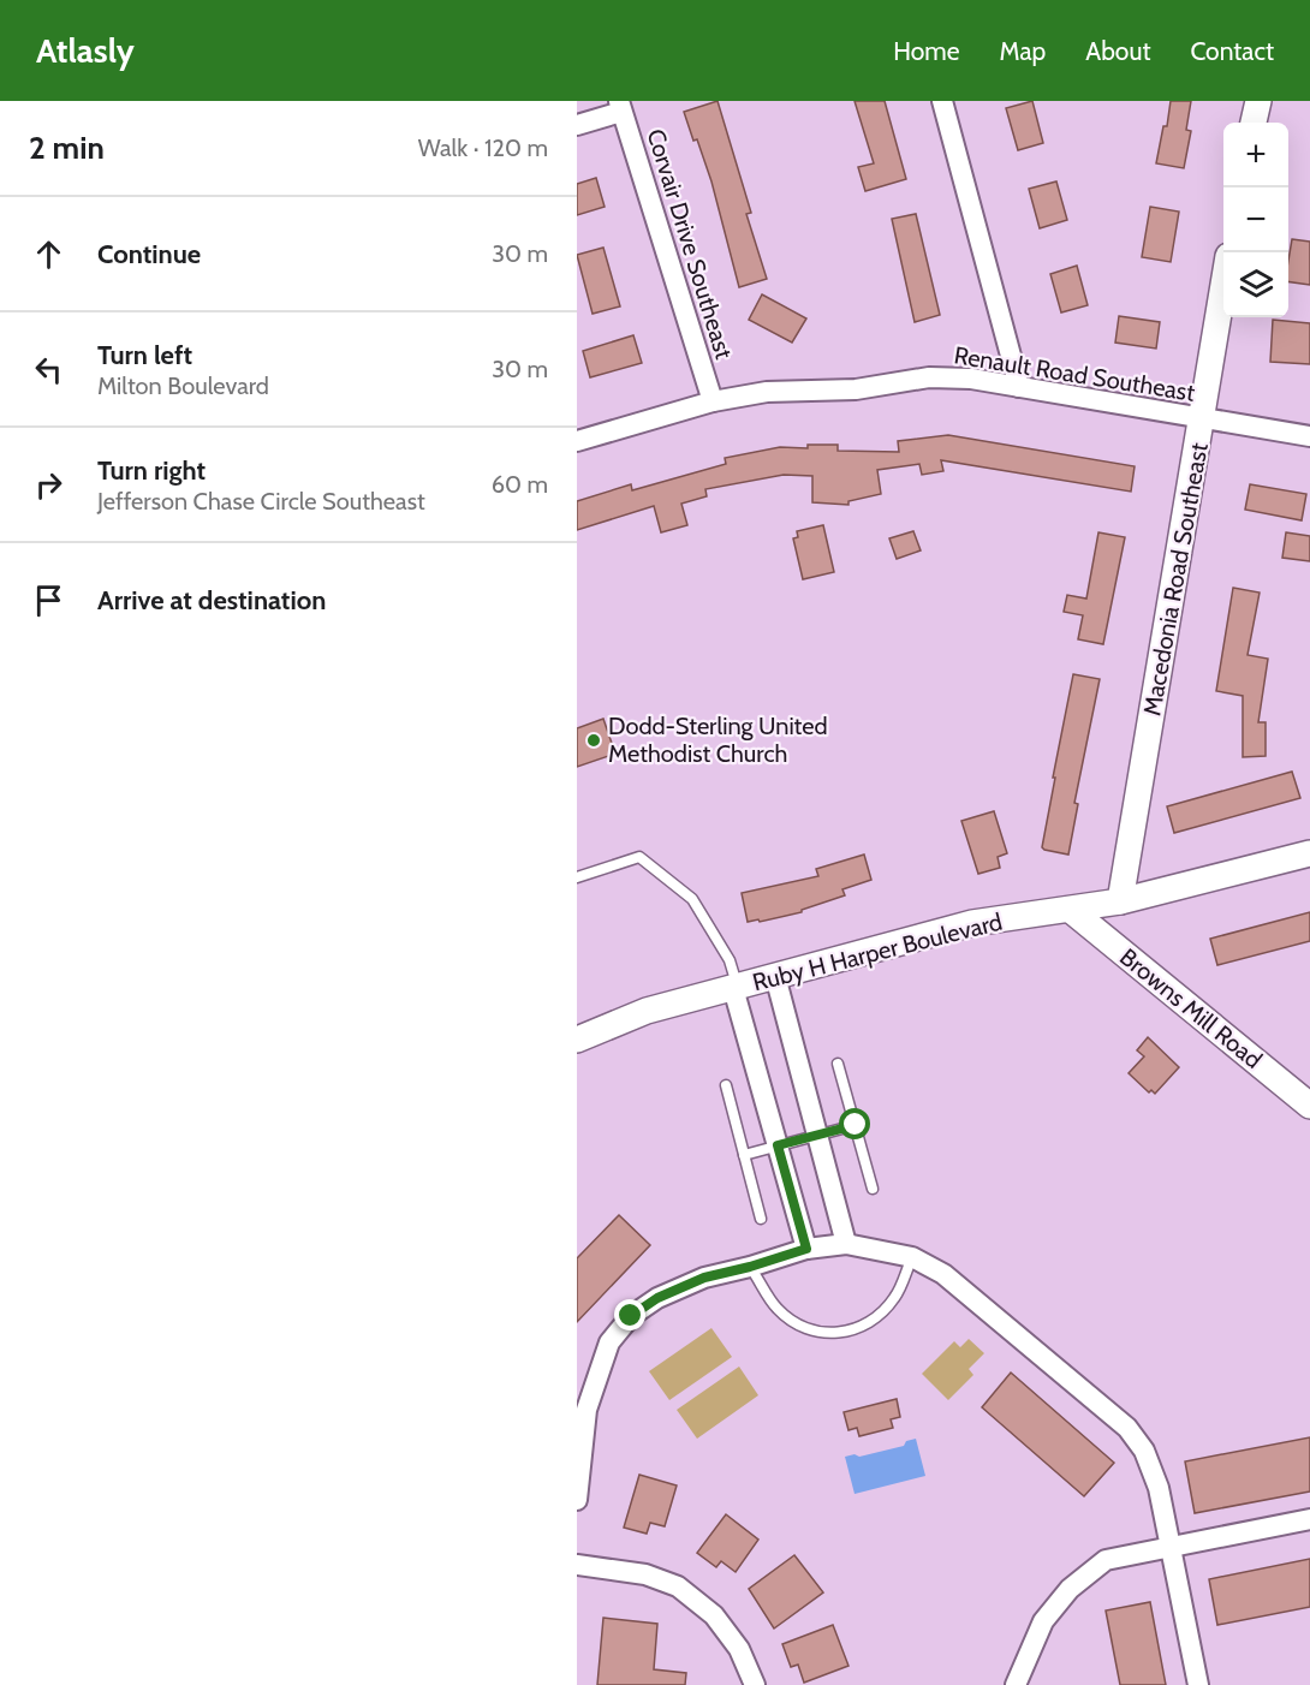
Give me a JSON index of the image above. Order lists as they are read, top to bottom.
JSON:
{
  "streets": {
    "street": [
      "Corvair Drive Southeast",
      "Renault Road Southeast",
      "Macedonia Road Southeast",
      "Ruby H Harper Boulevard",
      "Browns Mill Road"
    ]
  },
  "crossings": [
    ["Corvair Drive Southeast", "Renault Road Southeast"],
    ["Renault Road Southeast", "Macedonia Road Southeast"],
    ["Macedonia Road Southeast", "Ruby H Harper Boulevard"],
    ["Ruby H Harper Boulevard", "Browns Mill Road"]
  ],
  "places": ["Dodd-Sterling United Methodist Church"],
  "page": {
    "header": "Atlasly",
    "nav": [
      "Home",
      "Map",
      "About",
      "Contact"
    ],
    "heading": ["2 min", "Walk · 120 m"],
    "map_buttons": ["+", "−"],
    "list": [
      ["Continue", "30 m"],
      ["Turn left", "Milton Boulevard", "30 m"],
      ["Turn right", "Jefferson Chase Circle Southeast", "60 m"],
      "Arrive at destination"
    ]
  }
}
